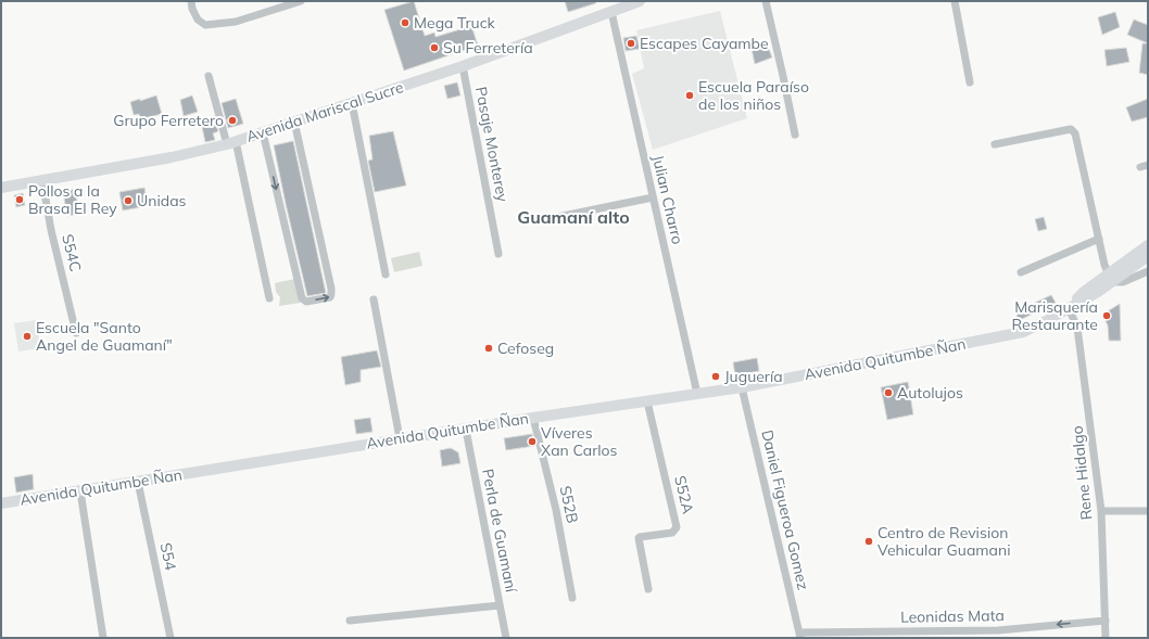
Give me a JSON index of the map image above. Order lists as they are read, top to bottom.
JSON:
{
  "streets": {
    "street": [
      "Avenida Mariscal Sucre",
      "Pasaje Monterey",
      "Julian Charro",
      "S54C",
      "Avenida Quitumbe Ñan",
      "Rene Hidalgo",
      "S52A",
      "S52B",
      "Daniel Figueroa Gomez",
      "Perla de Guamaní",
      "S54",
      "Leonidas Mata"
    ]
  },
  "crossings": [
    ["Avenida Mariscal Sucre", "Pasaje Monterey"],
    ["Avenida Mariscal Sucre", "Julian Charro"],
    ["Avenida Mariscal Sucre", "S54C"],
    ["Julian Charro", "Avenida Quitumbe Ñan"],
    ["Avenida Quitumbe Ñan", "Rene Hidalgo"],
    ["Avenida Quitumbe Ñan", "S52A"],
    ["Avenida Quitumbe Ñan", "S52B"],
    ["Avenida Quitumbe Ñan", "Daniel Figueroa Gomez"],
    ["Avenida Quitumbe Ñan", "Perla de Guamaní"],
    ["Avenida Quitumbe Ñan", "S54"],
    ["Rene Hidalgo", "Leonidas Mata"],
    ["Daniel Figueroa Gomez", "Leonidas Mata"]
  ],
  "one_way": ["Leonidas Mata"],
  "districts": ["Guamaní alto"],
  "places": [
    "Mega Truck",
    "Escapes Cayambe",
    "Su Ferretería",
    "Escuela Paraíso de los niños",
    "Grupo Ferretero",
    "Pollos a la Brasa El Rey",
    "Unidas",
    "Marisquería Restaurante",
    "Escuela \"Santo Angel de Guamaní\"",
    "Cefoseg",
    "Juguería",
    "Autolujos",
    "Víveres Xan Carlos",
    "Centro de Revision Vehicular Guamani"
  ]
}
